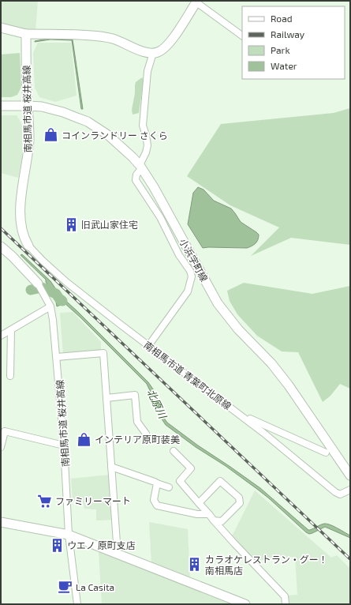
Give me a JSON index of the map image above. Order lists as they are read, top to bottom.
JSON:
{
  "streets": {
    "street": ["南相馬市道 桜井高線", "小浜字町線", "南相馬市道 青葉町北原線"]
  },
  "crossings": [
    ["南相馬市道 桜井高線", "小浜字町線"],
    ["南相馬市道 桜井高線", "南相馬市道 青葉町北原線"]
  ],
  "water": ["北原川"],
  "places": {
    "shop": ["コインランドリー さくら", "インテリア原町装美"],
    "building": ["旧武山家住宅", "ウエノ 原町支店", "カラオケレストラン・グー！ 南相馬店"],
    "supermarket": ["ファミリーマート"],
    "cafe": ["La Casita"]
  },
  "legend": [
    "Road",
    "Railway",
    "Park",
    "Water"
  ]
}
